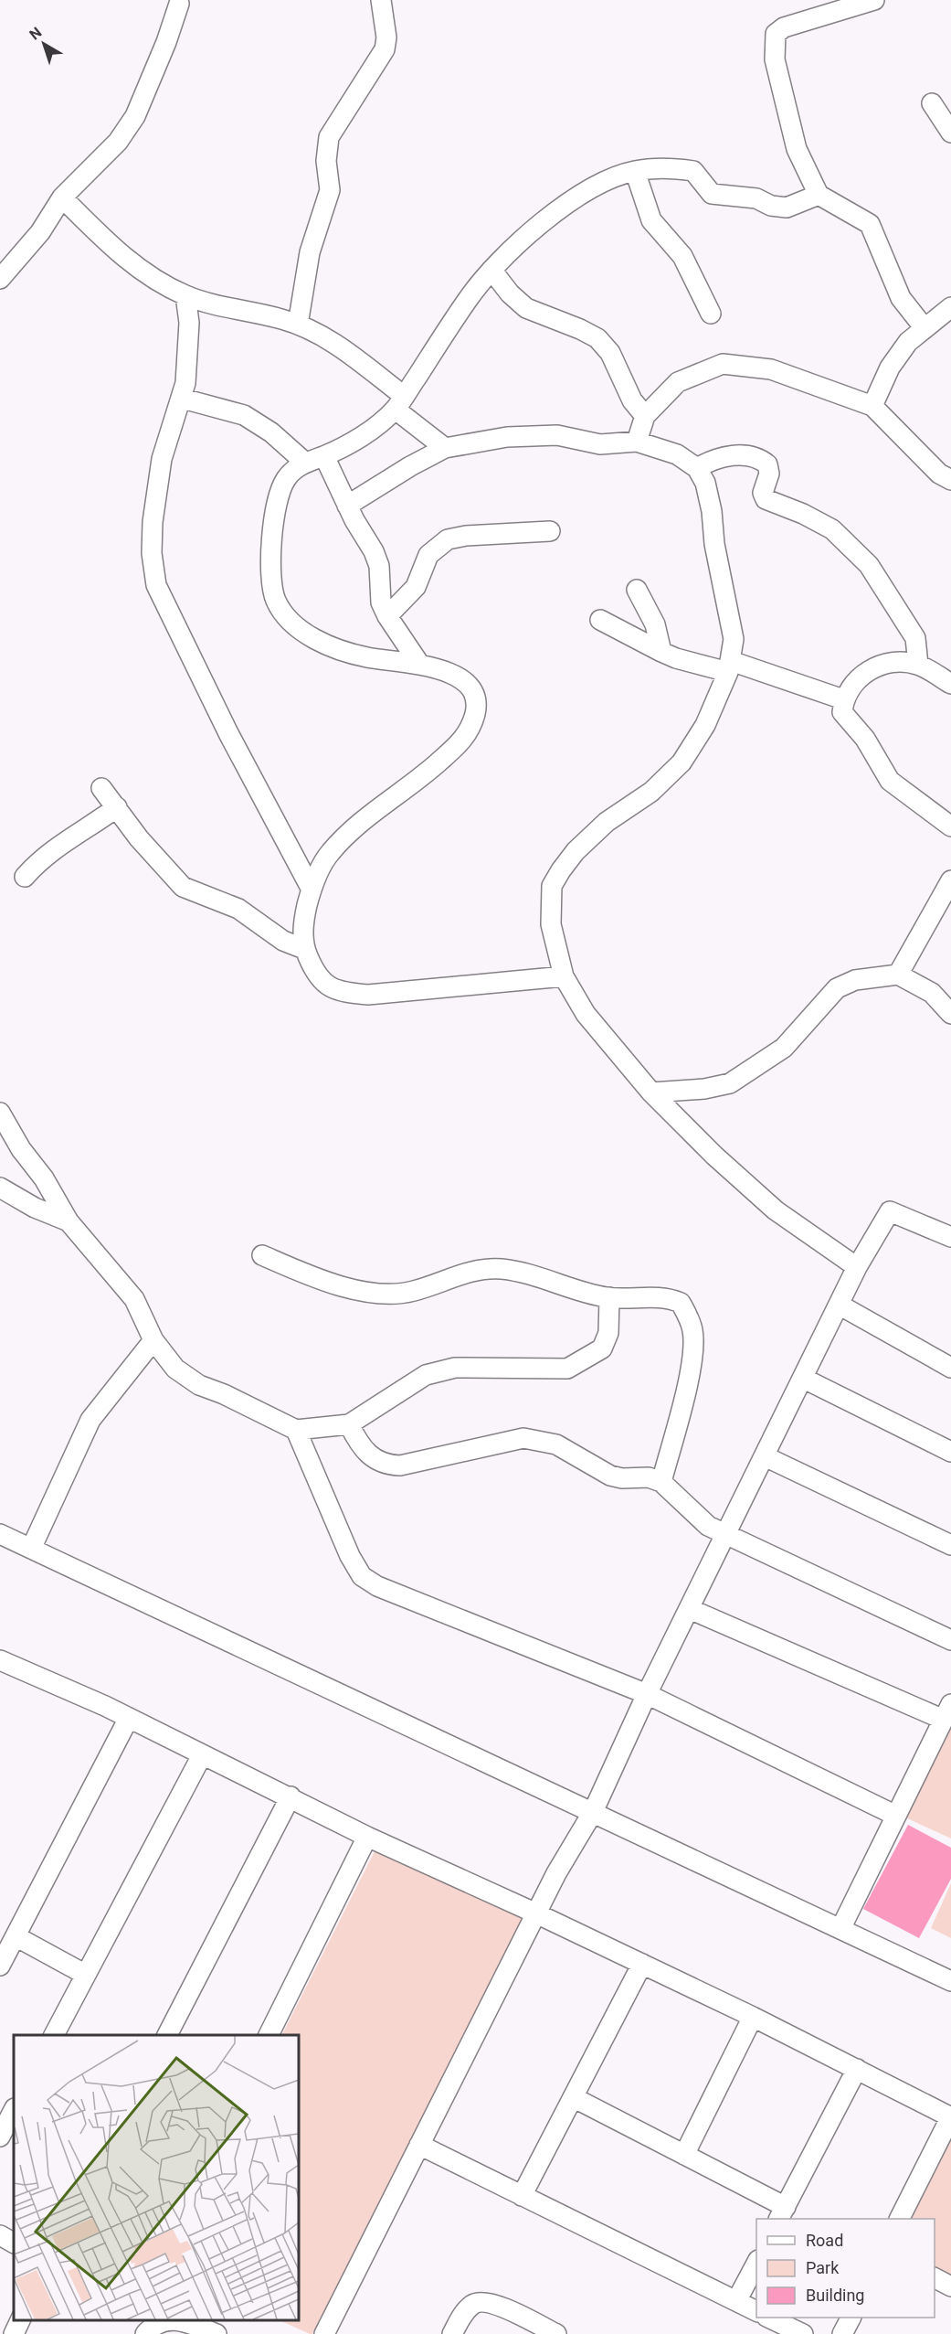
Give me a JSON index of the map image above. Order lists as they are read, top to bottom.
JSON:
{
  "legend": ["Road", "Park", "Building"],
  "north": "top left"
}
